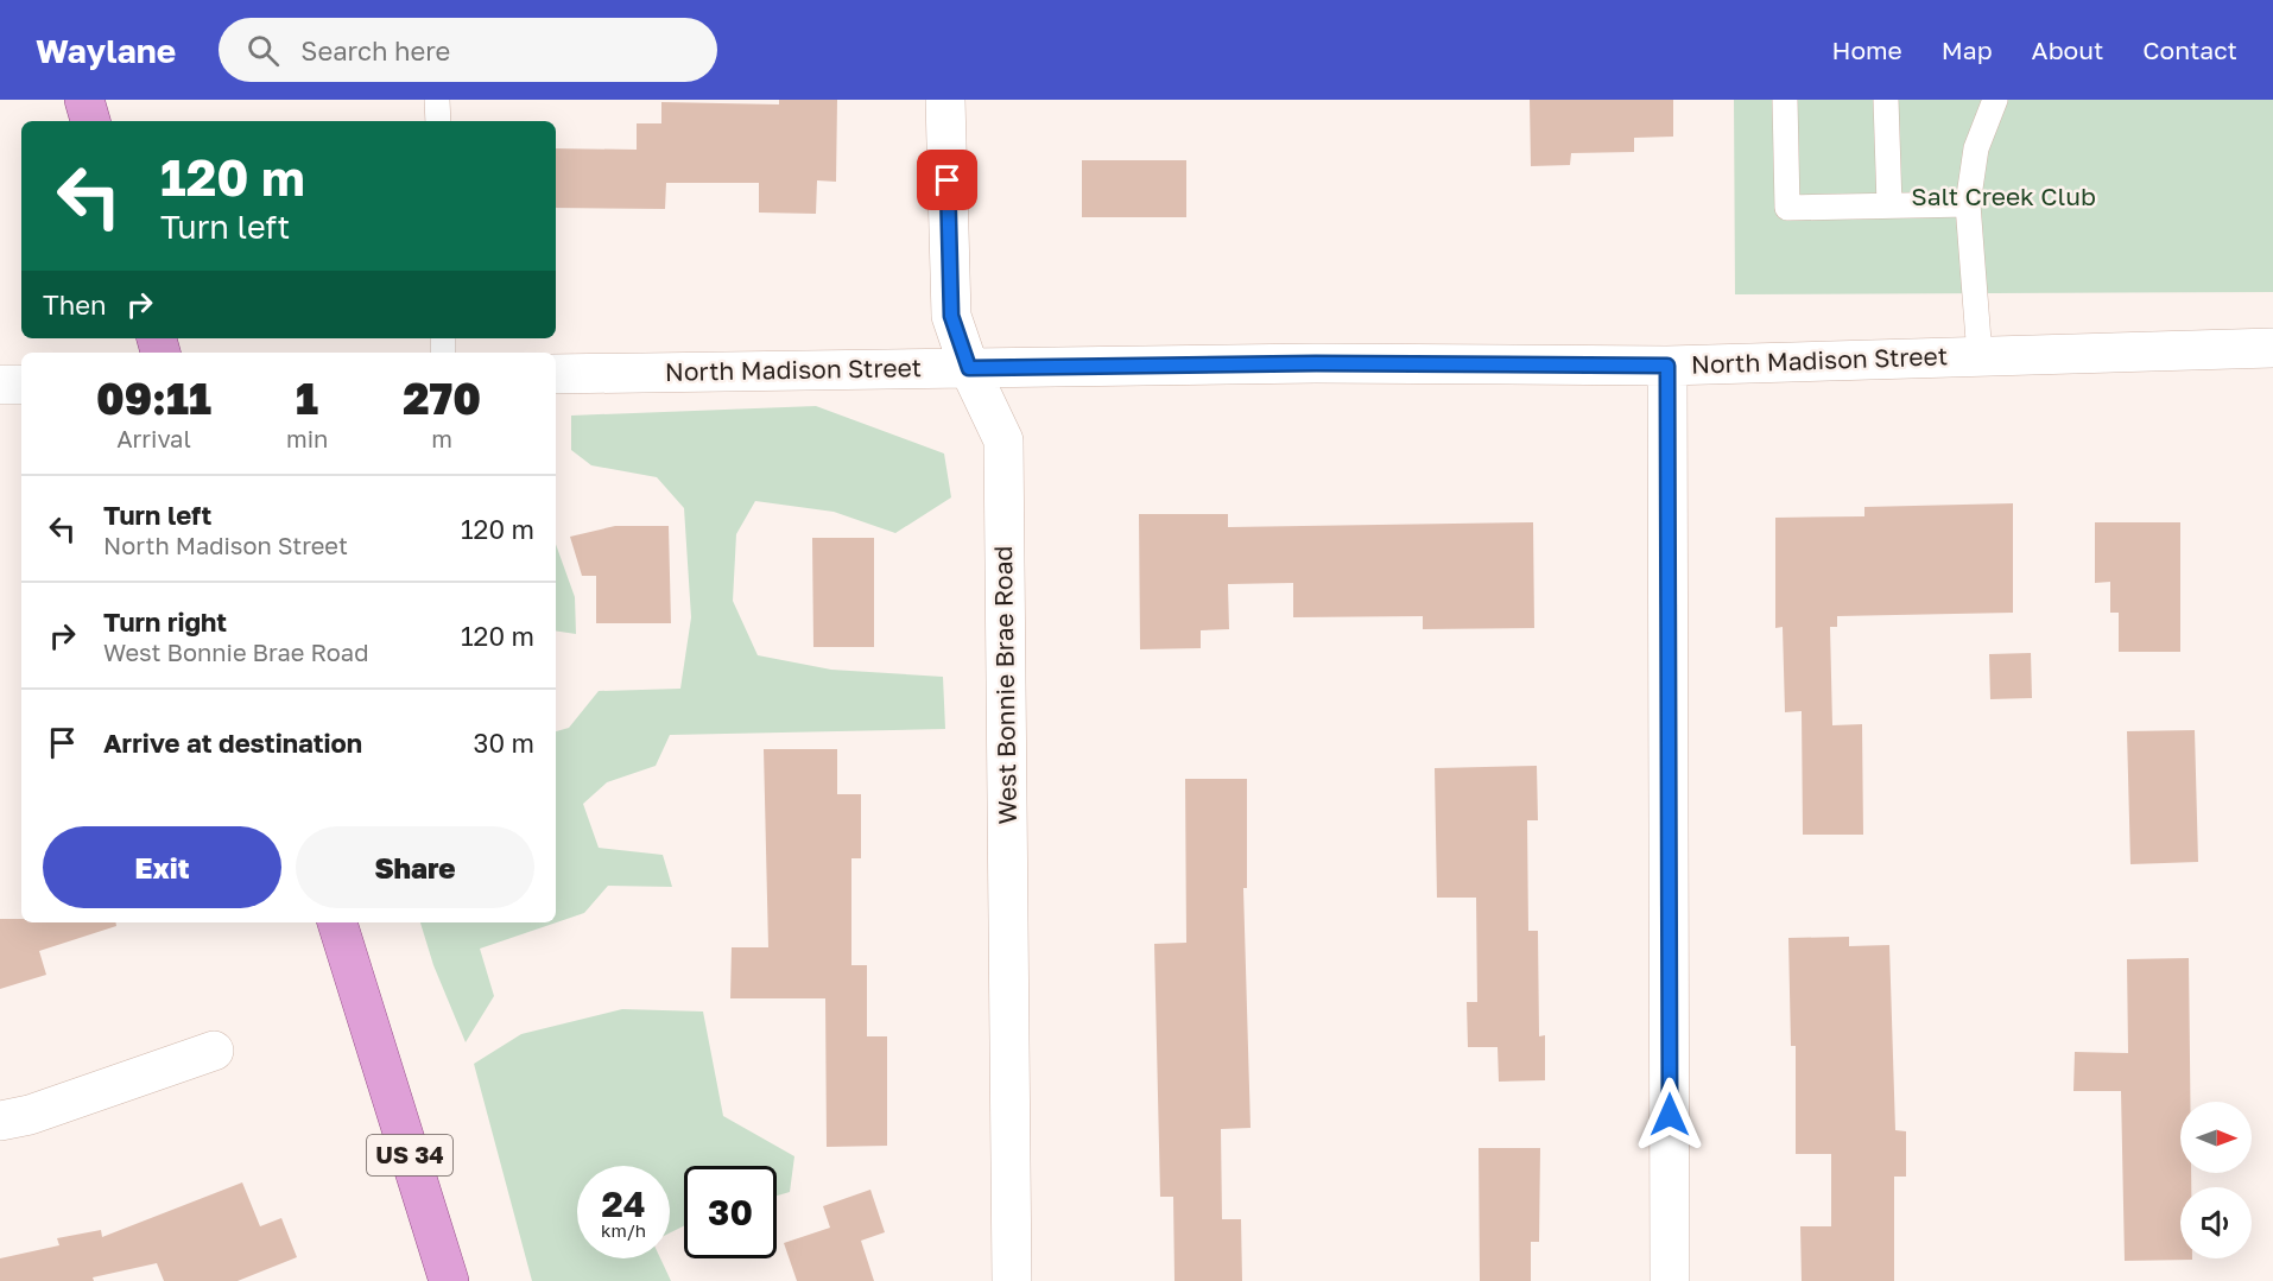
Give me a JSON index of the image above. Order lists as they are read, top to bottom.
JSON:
{
  "streets": {
    "main road": ["US 34"],
    "street": ["North Madison Street", "West Bonnie Brae Road"]
  },
  "crossings": [
    ["North Madison Street", "West Bonnie Brae Road"]
  ],
  "parks": ["Salt Creek Club"],
  "north": "right",
  "page": {
    "header": "Waylane",
    "search": "Search here",
    "nav": [
      "Home",
      "Map",
      "About",
      "Contact"
    ],
    "turn": ["120 m", "Turn left"],
    "then": "Then",
    "eta": [
      "09:11",
      "Arrival",
      "1",
      "min",
      "270",
      "m"
    ],
    "list": [
      {
        "name": "Turn left",
        "note": "North Madison Street",
        "value": "120 m"
      },
      {
        "name": "Turn right",
        "note": "West Bonnie Brae Road",
        "value": "120 m"
      },
      {
        "name": "Arrive at destination",
        "value": "30 m"
      }
    ],
    "buttons": ["Exit", "Share"],
    "speed": "24 km/h",
    "limit": "30"
  }
}
